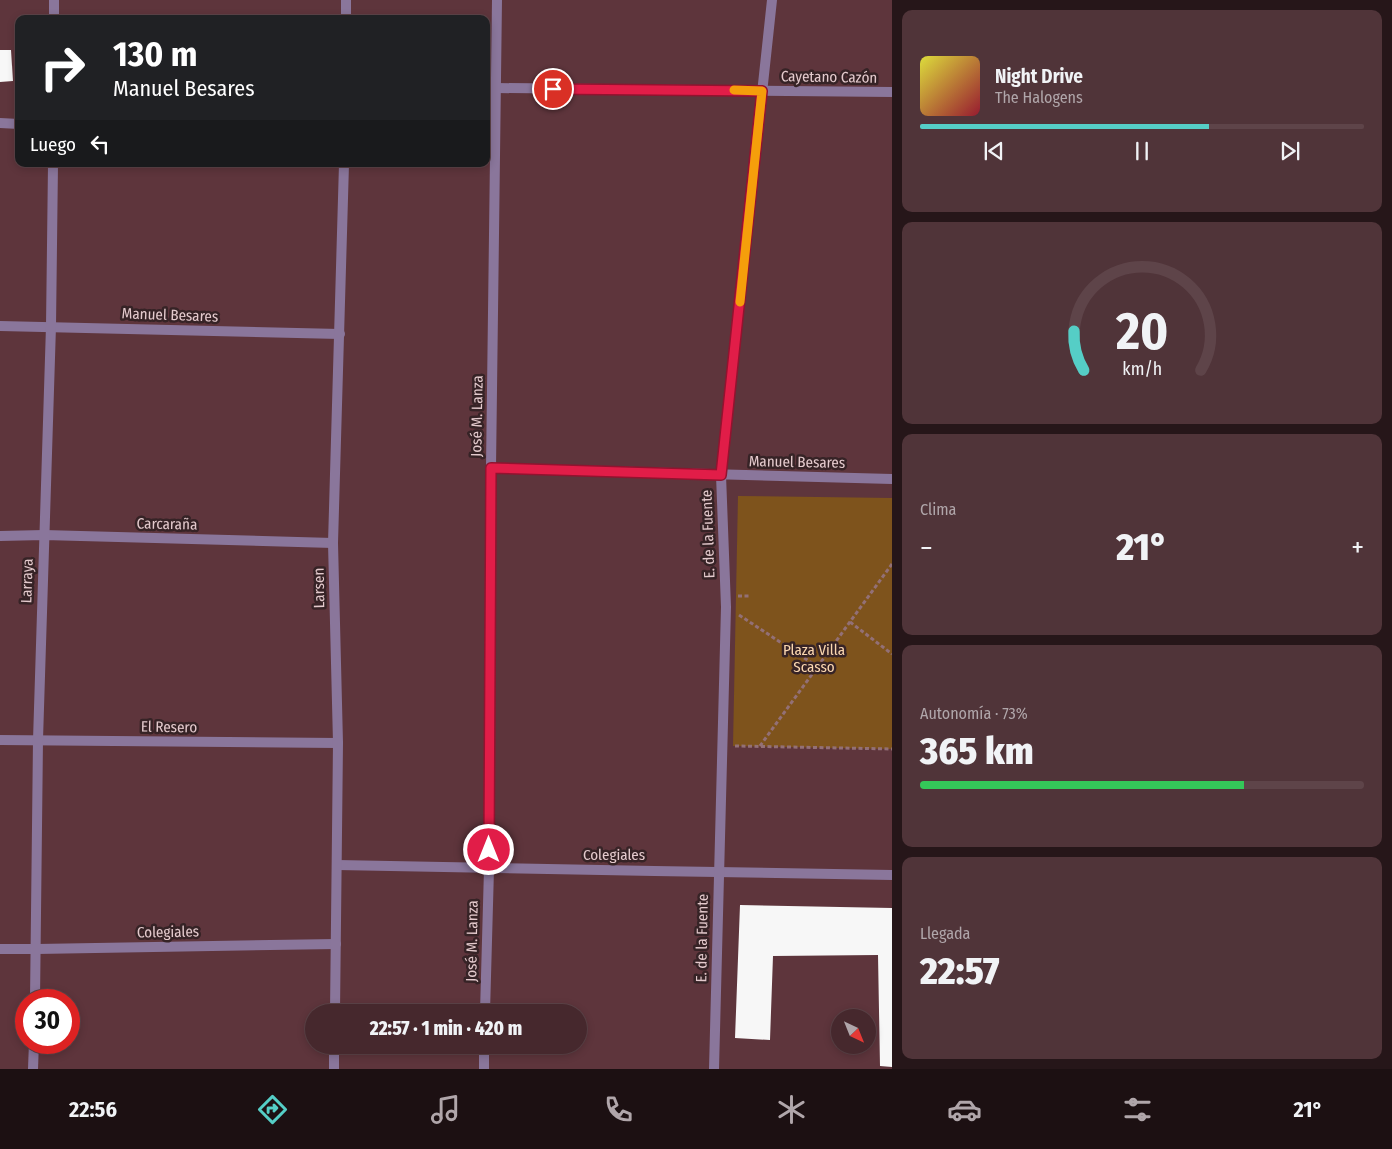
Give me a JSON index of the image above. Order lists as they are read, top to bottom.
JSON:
{
  "streets": {
    "street": [
      "Cayetano Cazón",
      "Manuel Besares",
      "José M. Lanza",
      "Carcaraña",
      "E. de la Fuente",
      "Larraya",
      "Larsen",
      "El Resero",
      "Colegiales"
    ]
  },
  "crossings": [
    ["Cayetano Cazón", "José M. Lanza"],
    ["Cayetano Cazón", "E. de la Fuente"],
    ["Manuel Besares", "José M. Lanza"],
    ["Manuel Besares", "E. de la Fuente"],
    ["Manuel Besares", "Larraya"],
    ["Manuel Besares", "Larsen"],
    ["José M. Lanza", "Colegiales"],
    ["Carcaraña", "Larraya"],
    ["Carcaraña", "Larsen"],
    ["E. de la Fuente", "Colegiales"],
    ["Larraya", "El Resero"],
    ["Larraya", "Colegiales"],
    ["Larsen", "El Resero"],
    ["Larsen", "Colegiales"]
  ],
  "parks": ["Plaza Villa Scasso"],
  "north": "bottom right",
  "page": {
    "turn": ["130 m", "Manuel Besares"],
    "song": ["Night Drive", "The Halogens"],
    "then": "Luego",
    "tile": [
      "Clima",
      ["Autonomía · 73%", "365 km"],
      ["Llegada", "22:57"]
    ],
    "heat": ["−", "21°", "+"],
    "limit": "30",
    "trip": "22:57 · 1 min · 420 m",
    "tabs": ["22:56", "21°"],
    "gauge": ["20", "km/h"]
  }
}
